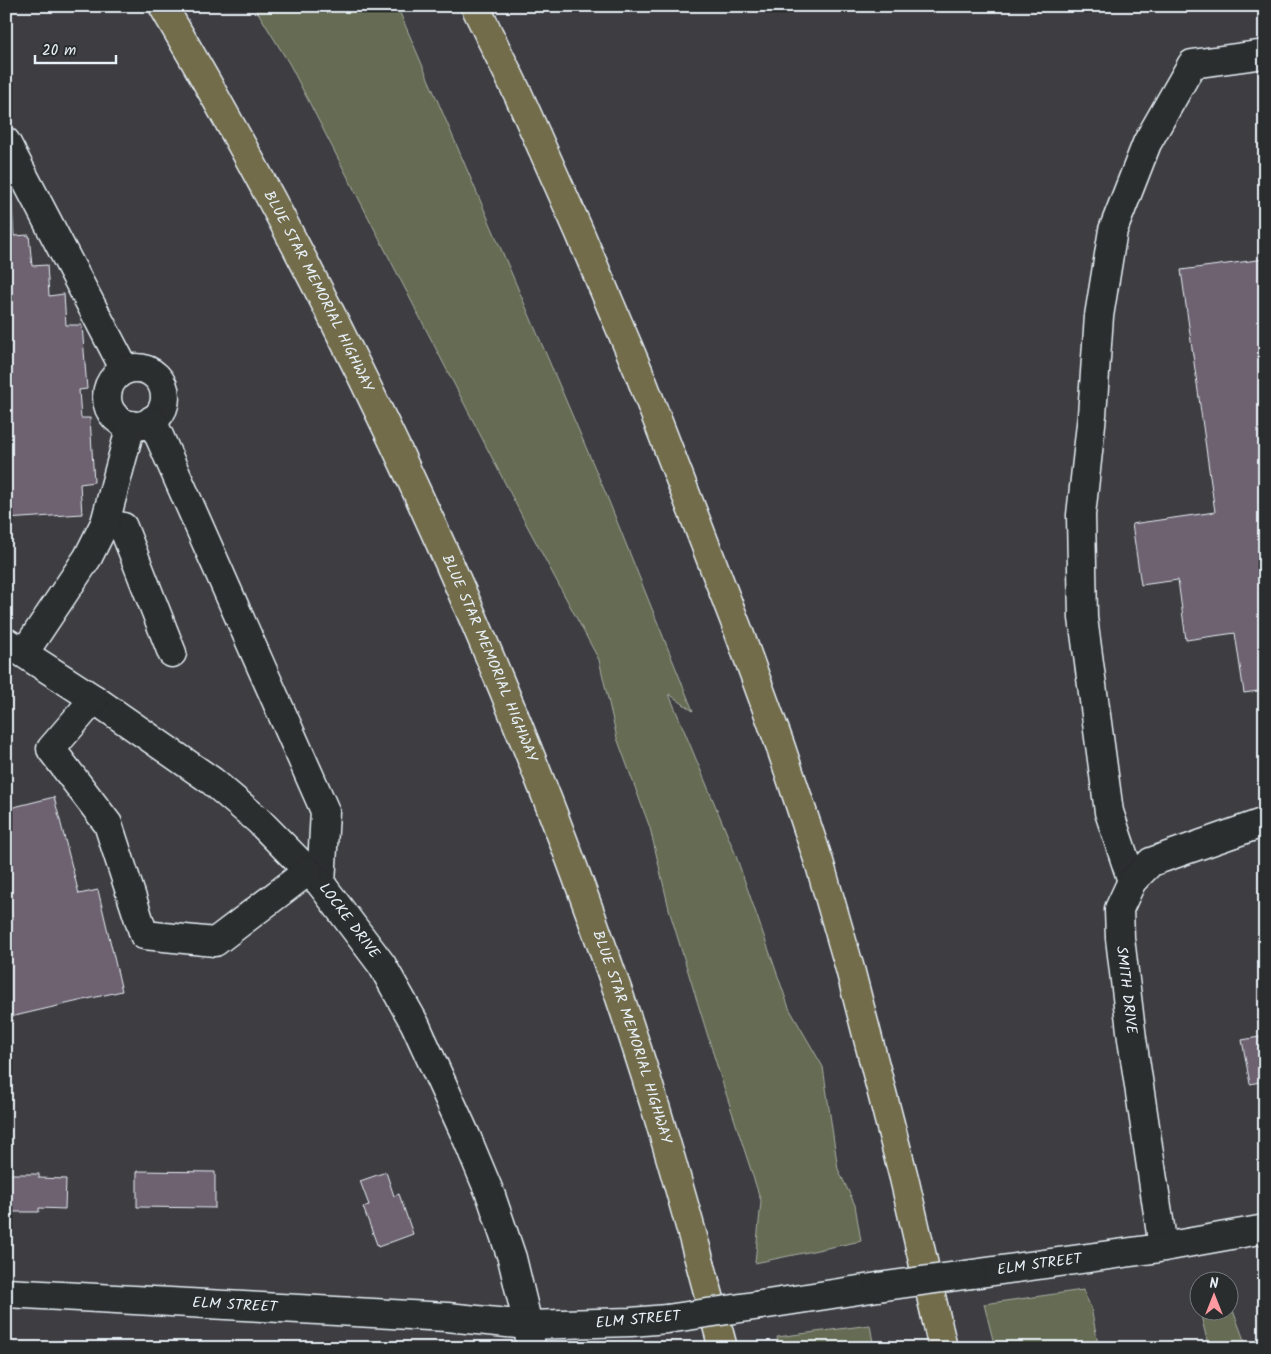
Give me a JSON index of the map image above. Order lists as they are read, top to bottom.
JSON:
{
  "streets": {
    "highway": ["BLUE STAR MEMORIAL HIGHWAY"],
    "street": ["LOCKE DRIVE", "SMITH DRIVE", "ELM STREET"]
  },
  "crossings": [
    ["LOCKE DRIVE", "ELM STREET"],
    ["SMITH DRIVE", "ELM STREET"]
  ],
  "scale_bar": "20 m",
  "north": "top"
}
